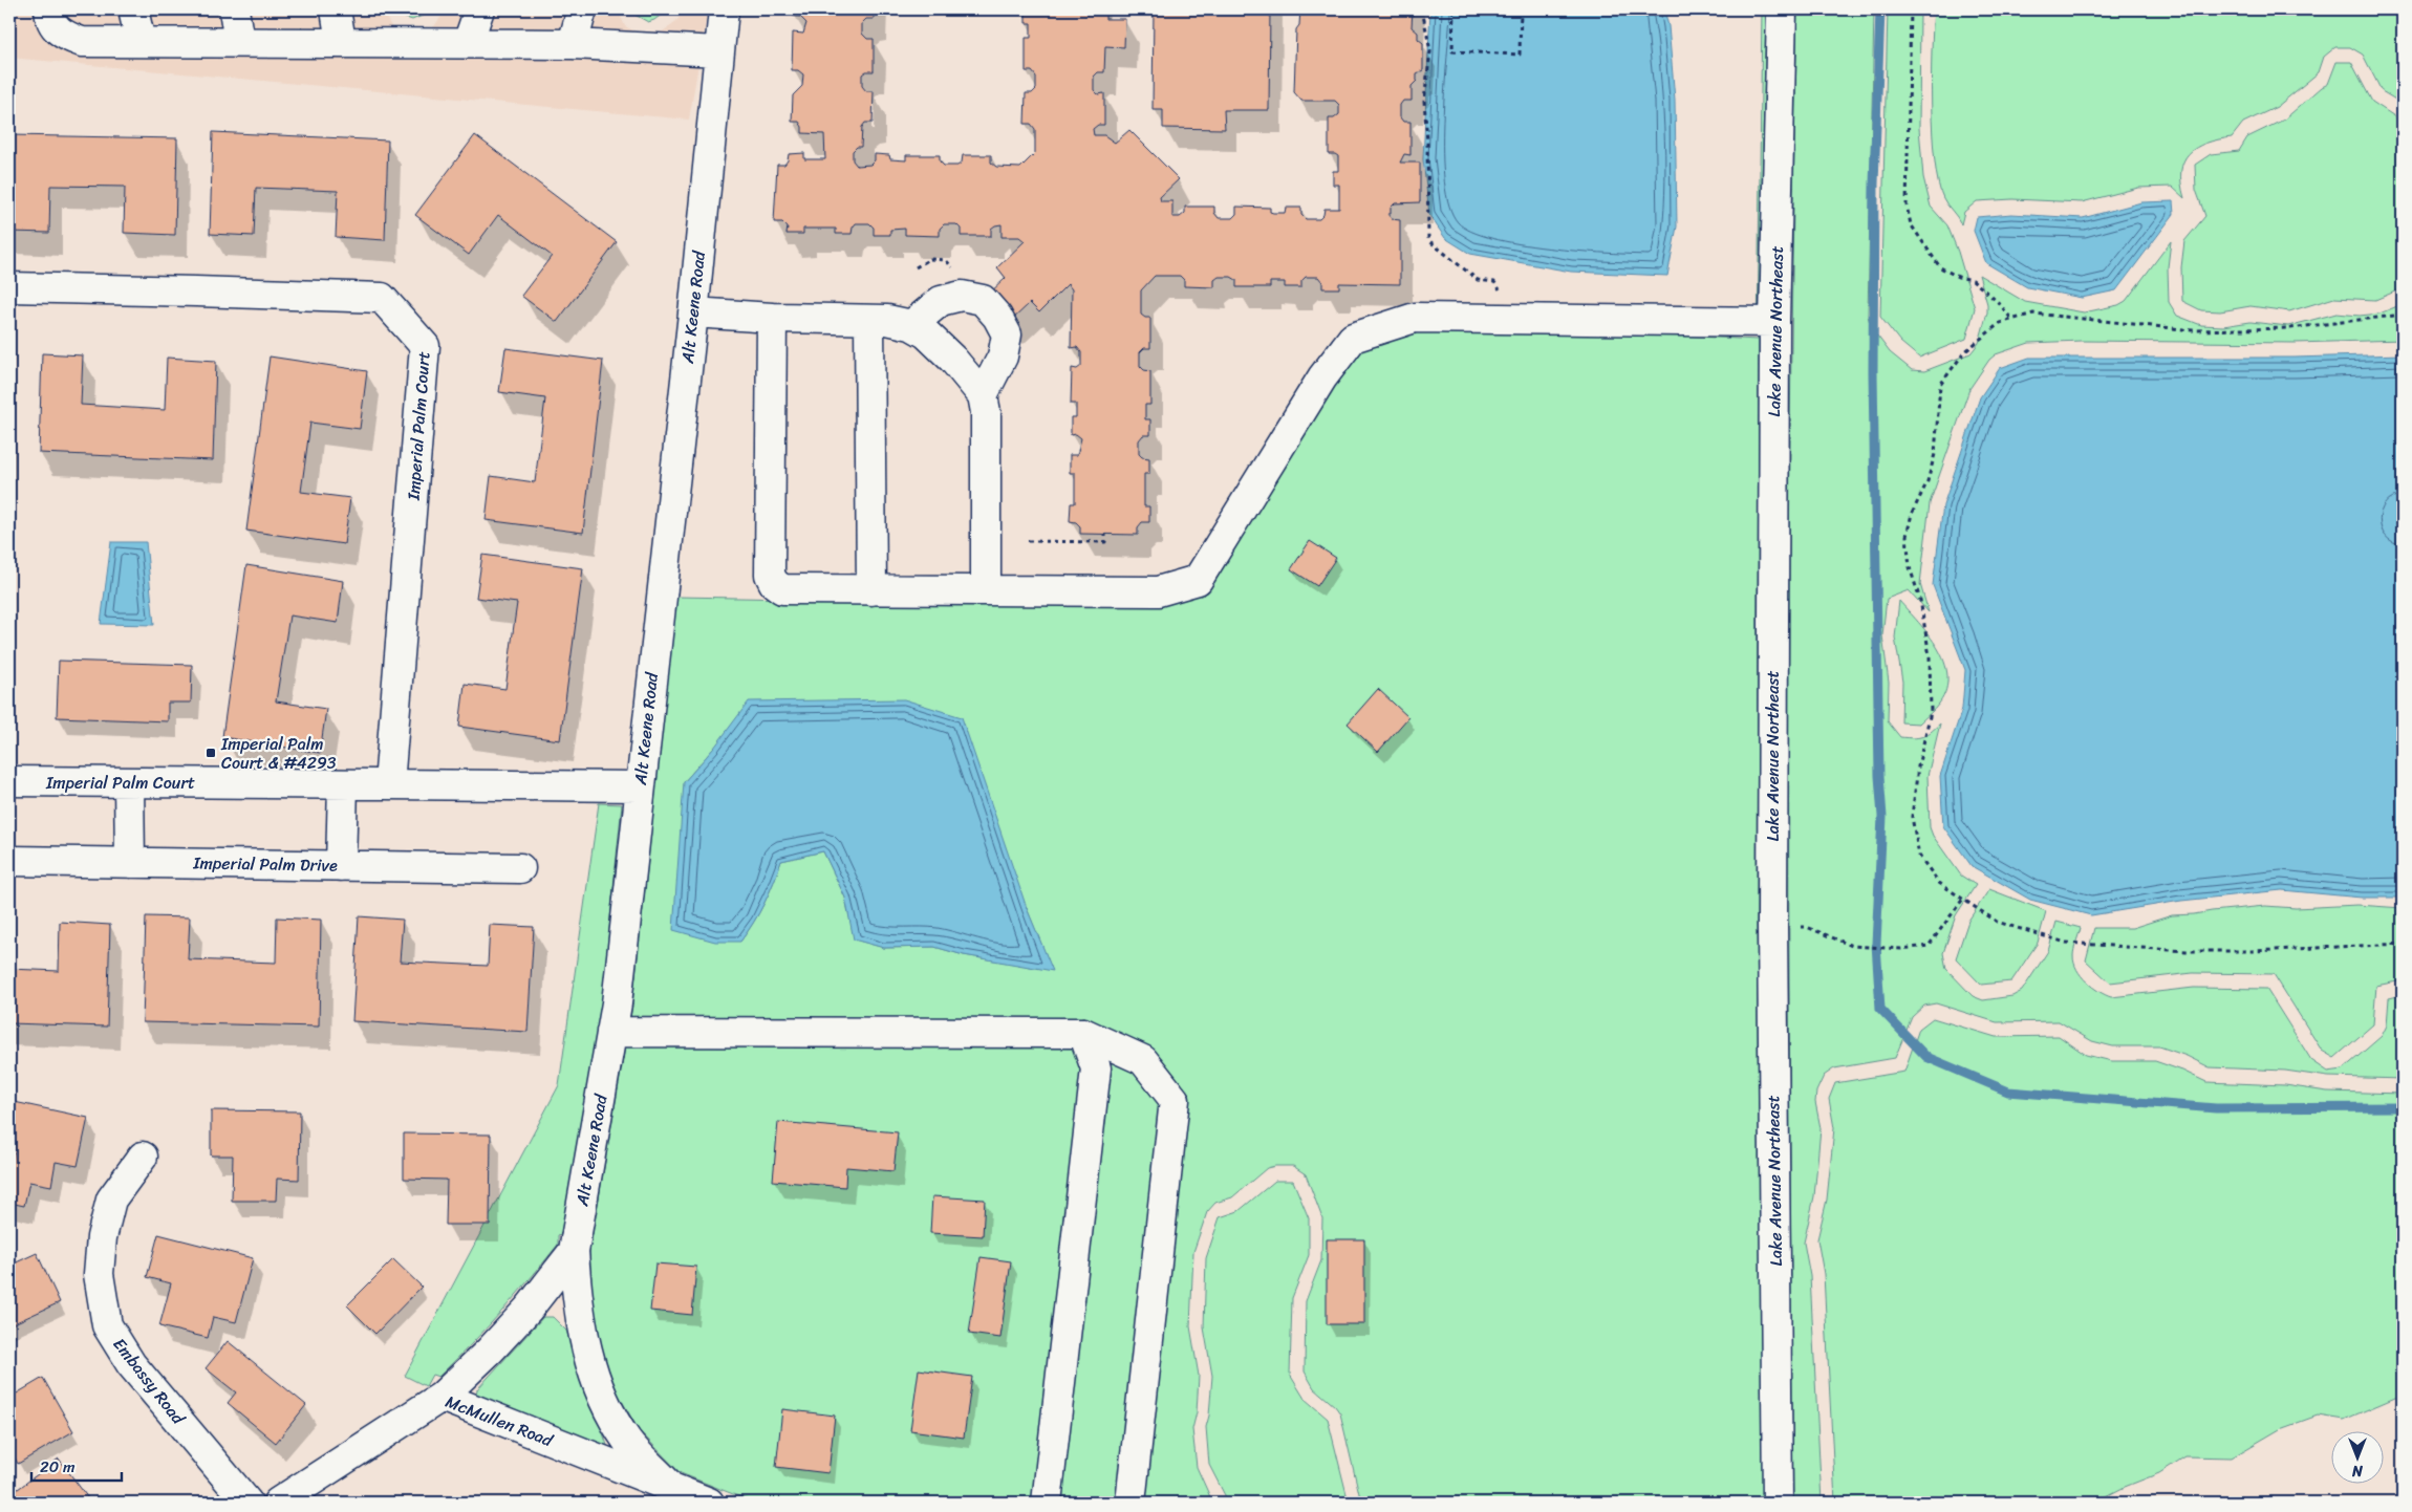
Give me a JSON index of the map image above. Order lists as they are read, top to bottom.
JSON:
{
  "streets": {
    "street": [
      "Alt Keene Road",
      "Lake Avenue Northeast",
      "Imperial Palm Court",
      "Imperial Palm Drive",
      "Embassy Road",
      "McMullen Road"
    ]
  },
  "crossings": [
    ["Alt Keene Road", "Imperial Palm Court"],
    ["Alt Keene Road", "McMullen Road"]
  ],
  "places": {
    "transit": ["Imperial Palm Court & #4293"]
  },
  "scale_bar": "20 m",
  "north": "bottom"
}
